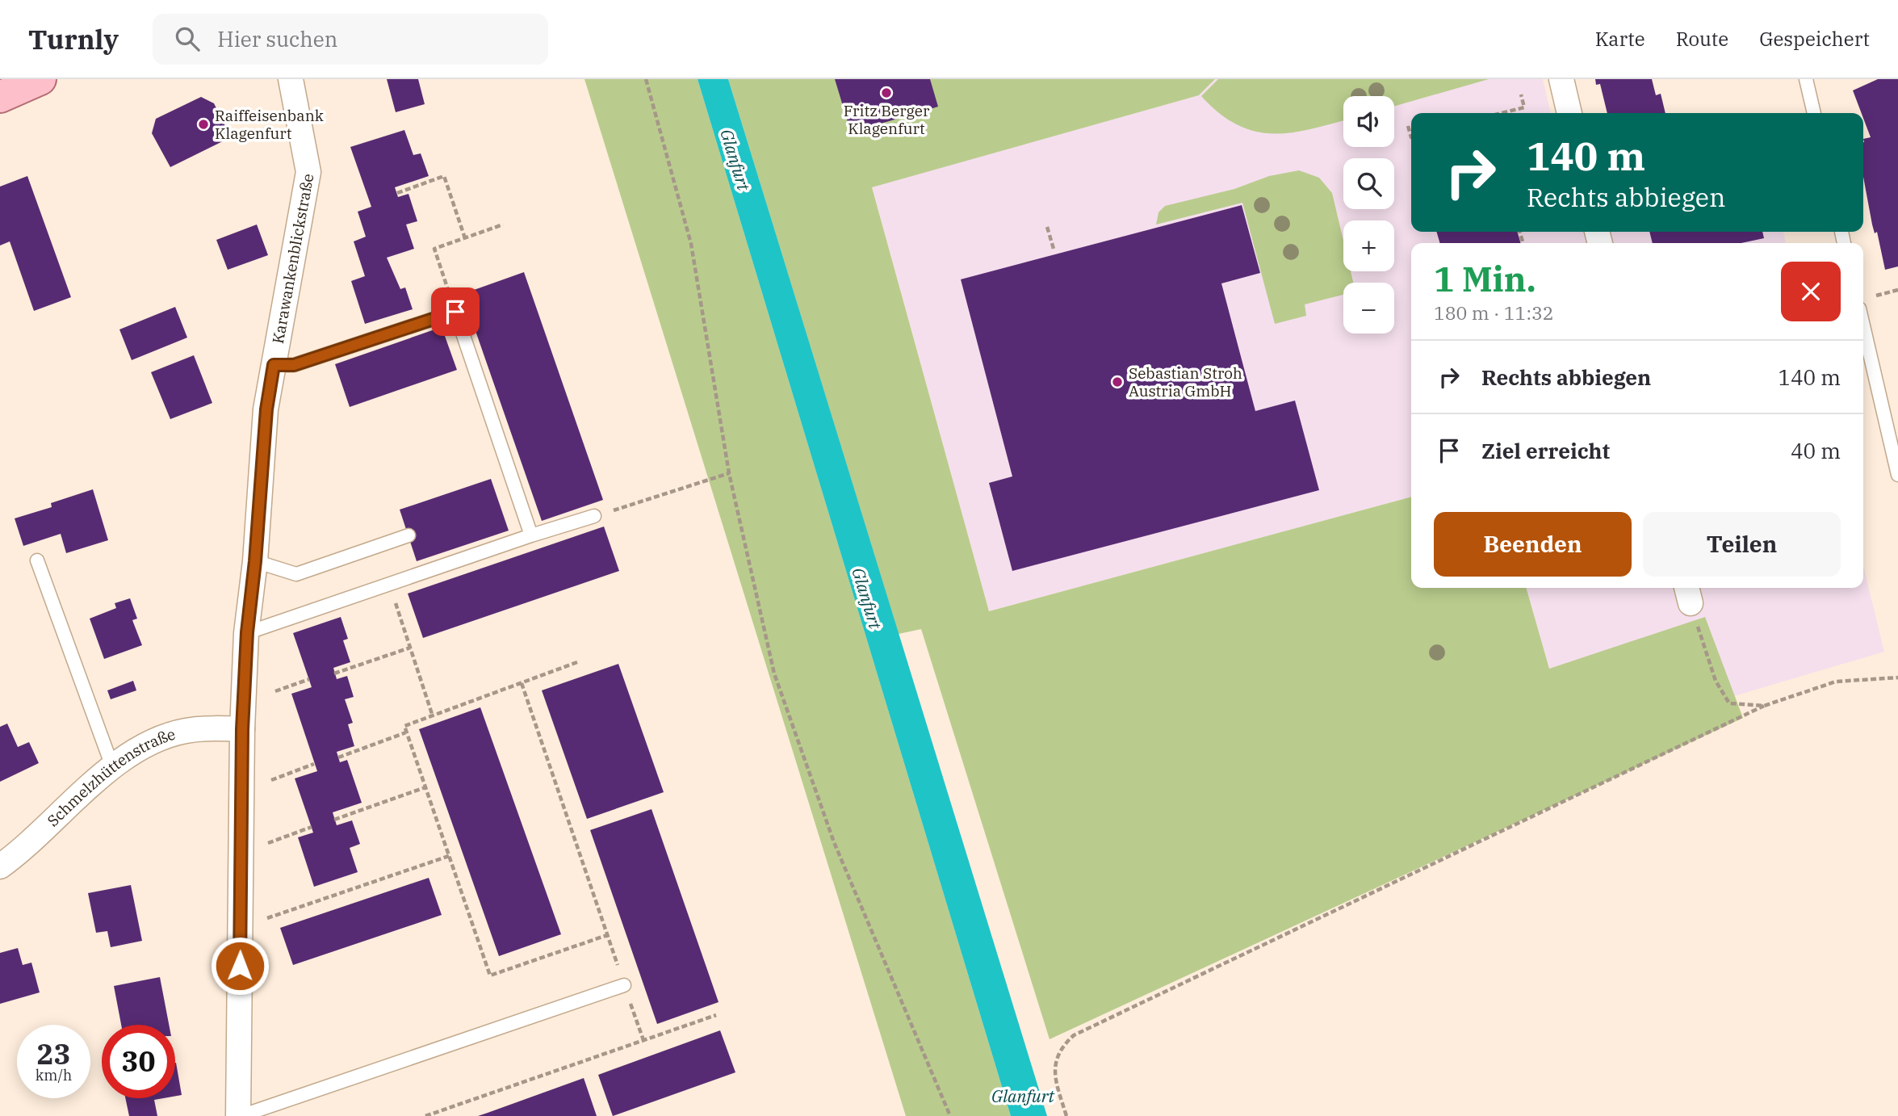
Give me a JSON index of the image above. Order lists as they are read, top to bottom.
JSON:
{
  "streets": {
    "street": ["Karawankenblickstraße", "Schmelzhüttenstraße"]
  },
  "crossings": [
    ["Karawankenblickstraße", "Schmelzhüttenstraße"]
  ],
  "water": ["Glanfurt"],
  "places": ["Fritz Berger Klagenfurt", "Raiffeisenbank Klagenfurt", "Sebastian Stroh Austria GmbH"],
  "page": {
    "header": "Turnly",
    "search": "Hier suchen",
    "nav": ["Karte", "Route", "Gespeichert"],
    "map_buttons": ["+", "−"],
    "turn": ["140 m", "Rechts abbiegen"],
    "heading": ["1 Min.", "180 m · 11:32"],
    "list": [
      {
        "name": "Rechts abbiegen",
        "value": "140 m"
      },
      {
        "name": "Ziel erreicht",
        "value": "40 m"
      }
    ],
    "buttons": ["Beenden", "Teilen"],
    "speed": "23 km/h",
    "limit": "30"
  }
}
